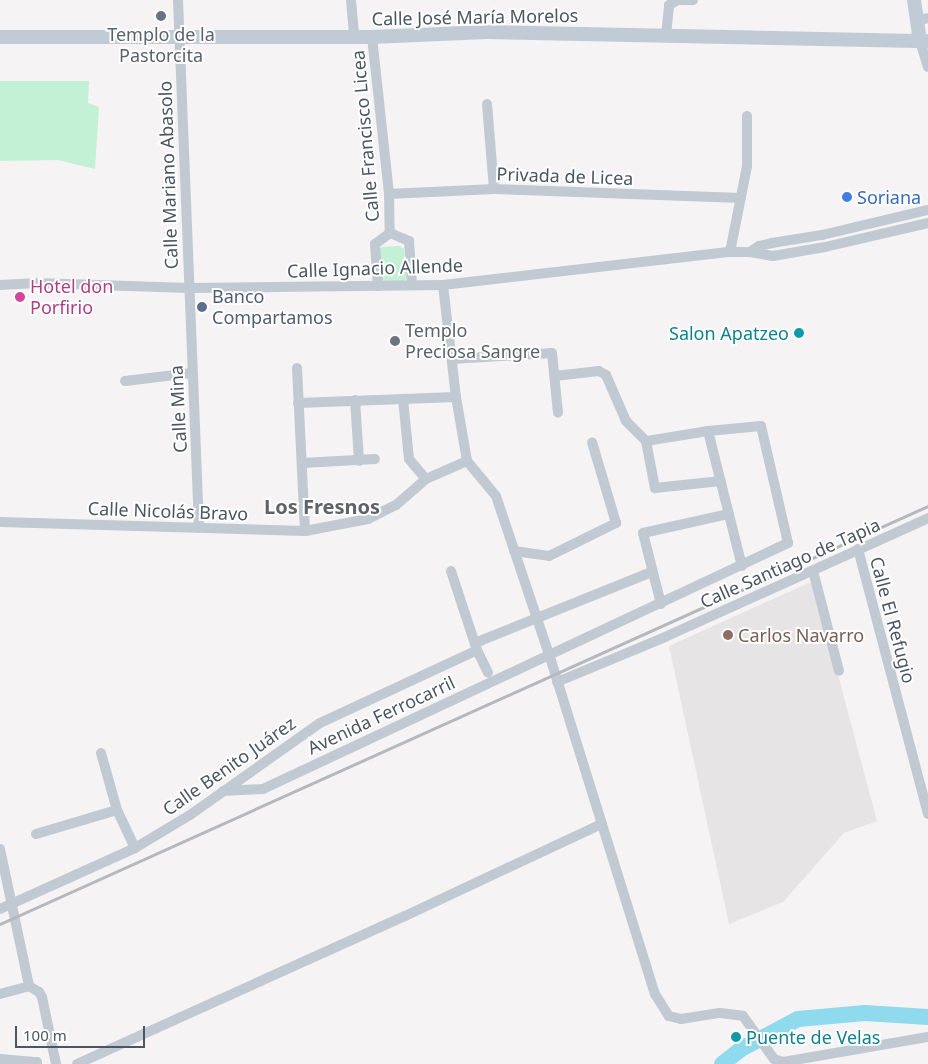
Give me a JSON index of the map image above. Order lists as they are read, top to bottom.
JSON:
{
  "streets": {
    "street": [
      "Calle José María Morelos",
      "Calle Francisco Licea",
      "Calle Mariano Abasolo",
      "Privada de Licea",
      "Calle Ignacio Allende",
      "Calle Mina",
      "Calle Nicolás Bravo",
      "Calle Santiago de Tapia",
      "Calle El Refugio",
      "Avenida Ferrocarril",
      "Calle Benito Juárez"
    ]
  },
  "crossings": [
    ["Calle José María Morelos", "Calle Francisco Licea"],
    ["Calle José María Morelos", "Calle Mariano Abasolo"],
    ["Calle Francisco Licea", "Privada de Licea"],
    ["Calle Francisco Licea", "Calle Ignacio Allende"],
    ["Calle Mariano Abasolo", "Calle Ignacio Allende"],
    ["Calle Mariano Abasolo", "Calle Mina"],
    ["Calle Ignacio Allende", "Calle Mina"],
    ["Calle Mina", "Calle Nicolás Bravo"],
    ["Calle Santiago de Tapia", "Calle El Refugio"],
    ["Avenida Ferrocarril", "Calle Benito Juárez"]
  ],
  "districts": ["Los Fresnos"],
  "places": [
    "Templo de la Pastorcita",
    "Soriana",
    "Hotel don Porfirio",
    "Banco Compartamos",
    "Salon Apatzeo",
    "Templo Preciosa Sangre",
    "Carlos Navarro",
    "Puente de Velas"
  ],
  "scale_bar": "100 m"
}
